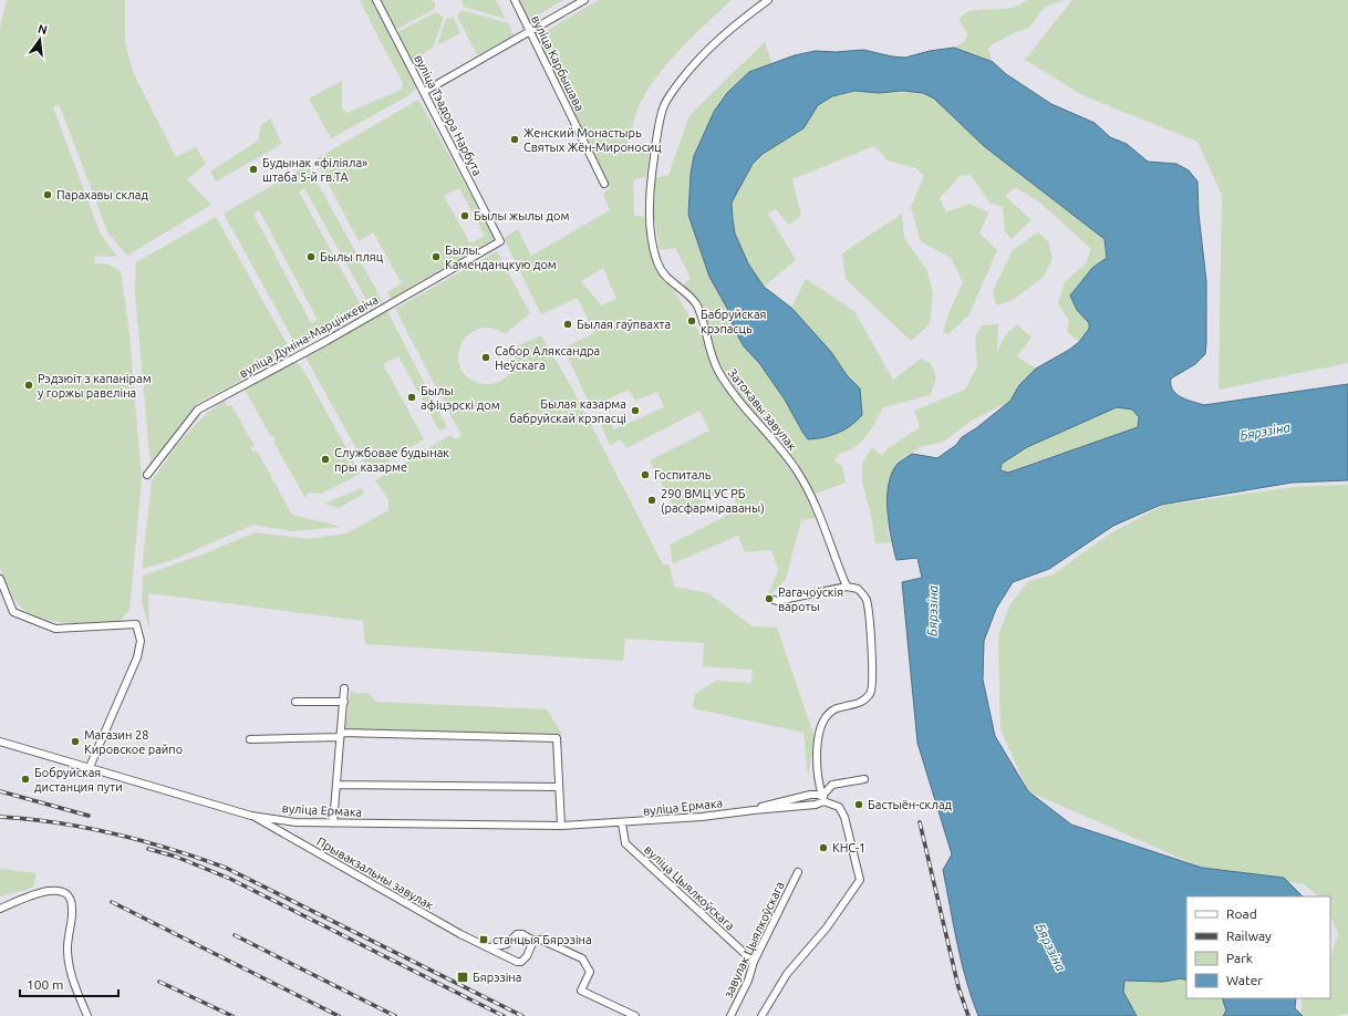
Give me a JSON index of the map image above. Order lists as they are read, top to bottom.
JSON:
{
  "streets": {
    "street": [
      "вуліца Карбышава",
      "вуліца Тэадора Нарбута",
      "вуліца Дуніна-Марцінкевіча",
      "Затокавы завулак",
      "вуліца Ермака",
      "Прывакзальны завулак",
      "вуліца Цыялкоўскага",
      "завулак Цыялкоўскага"
    ]
  },
  "crossings": [
    ["вуліца Тэадора Нарбута", "вуліца Дуніна-Марцінкевіча"],
    ["вуліца Ермака", "Прывакзальны завулак"],
    ["вуліца Ермака", "вуліца Цыялкоўскага"],
    ["вуліца Цыялкоўскага", "завулак Цыялкоўскага"]
  ],
  "water": ["Бярэзіна"],
  "places": {
    "other": [
      "Женский Монастырь Святых Жён-Мироносиц",
      "Будынак «філіяла» штаба 5-й гв.ТА",
      "Парахавы склад",
      "Былы жылы дом",
      "Былы пляц",
      "Былы. Каменданцкую дом",
      "Бабруйская крэпасць",
      "Былая гаўпвахта",
      "Сабор Аляксандра Неўскага",
      "Рэдзюіт з капанірам у горжы равеліна",
      "Былы афіцэрскі дом",
      "Былая казарма бабруйскай крэпасці",
      "Службовае будынак пры казарме",
      "Госпиталь",
      "290 ВМЦ УС РБ (расфарміраваны)",
      "Рагачоўскія вароты",
      "Магазин 28 Кировское райпо",
      "Бобруйская дистанция пути",
      "Бастыён-склад",
      "КНС-1"
    ],
    "transit": ["станцыя Бярэзіна", "Бярэзіна"]
  },
  "legend": [
    "Road",
    "Railway",
    "Park",
    "Water"
  ],
  "scale_bar": "100 m",
  "north": "top"
}
